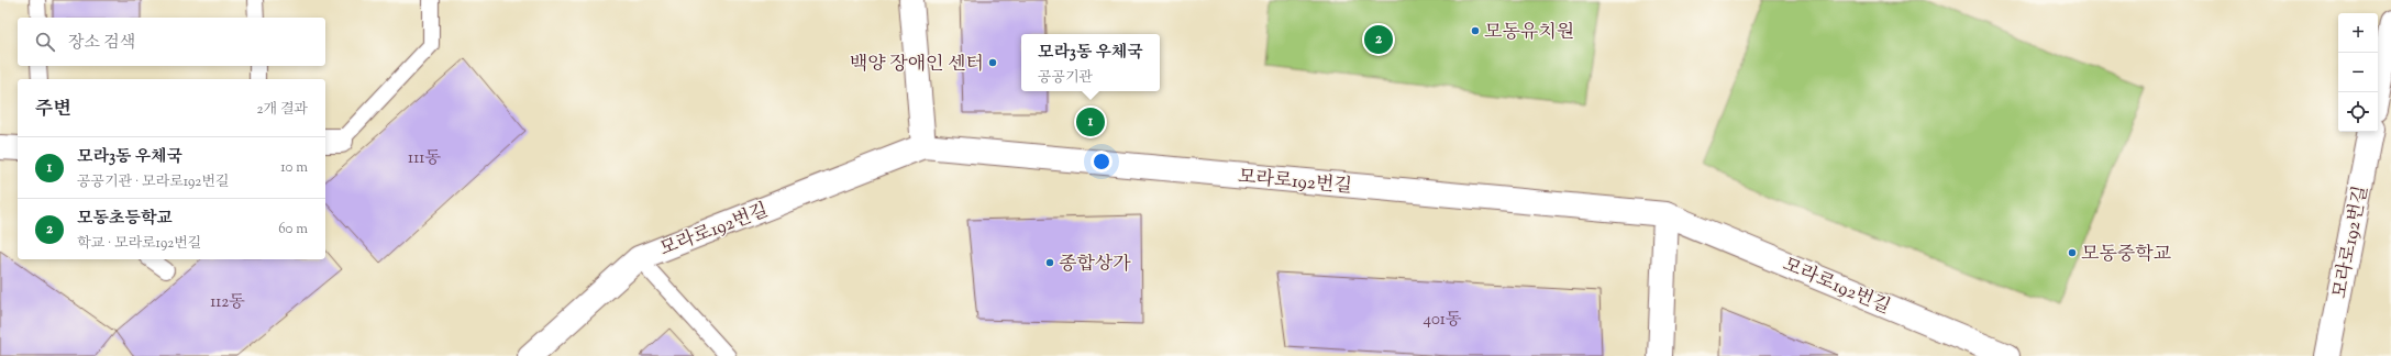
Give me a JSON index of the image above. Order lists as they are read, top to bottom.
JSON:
{
  "streets": {
    "street": ["모라로192번길"]
  },
  "places": [
    "모동유치원",
    "백양 장애인 센터",
    "모동중학교",
    "종합상가"
  ],
  "house_numbers": ["111동", "112동", "401동"],
  "page": {
    "map_buttons": ["+", "−"],
    "search": "장소 검색",
    "pins": ["2", "1"],
    "popup": ["모라3동 우체국", "공공기관"],
    "heading": ["주변", "2개 결과"],
    "list": [
      {
        "mark": "1",
        "name": "모라3동 우체국",
        "note": "공공기관 · 모라로192번길",
        "value": "10 m"
      },
      {
        "mark": "2",
        "name": "모동초등학교",
        "note": "학교 · 모라로192번길",
        "value": "60 m"
      }
    ]
  }
}
